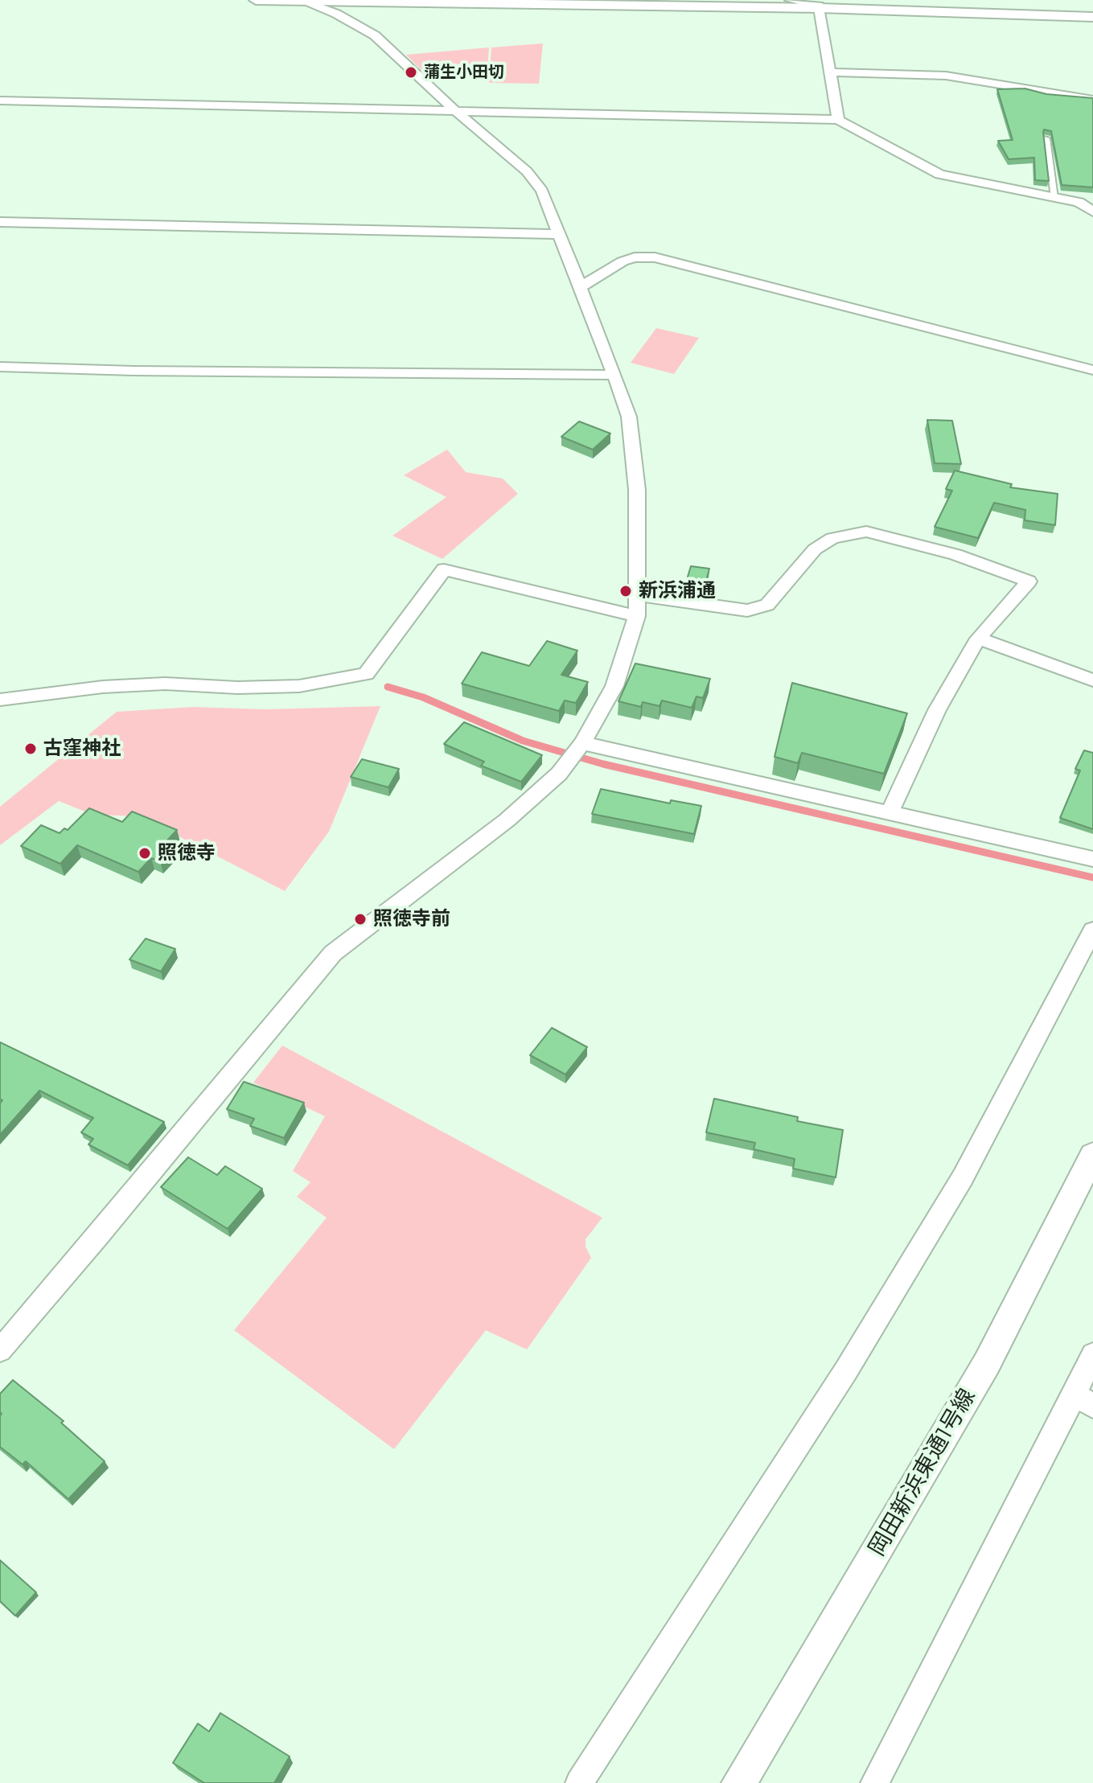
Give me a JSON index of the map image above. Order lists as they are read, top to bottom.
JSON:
{
  "streets": {
    "street": ["岡田新浜東通1号線"]
  },
  "places": [
    "蒲生小田切",
    "新浜浦通",
    "古窪神社",
    "照徳寺",
    "照徳寺前"
  ]
}
